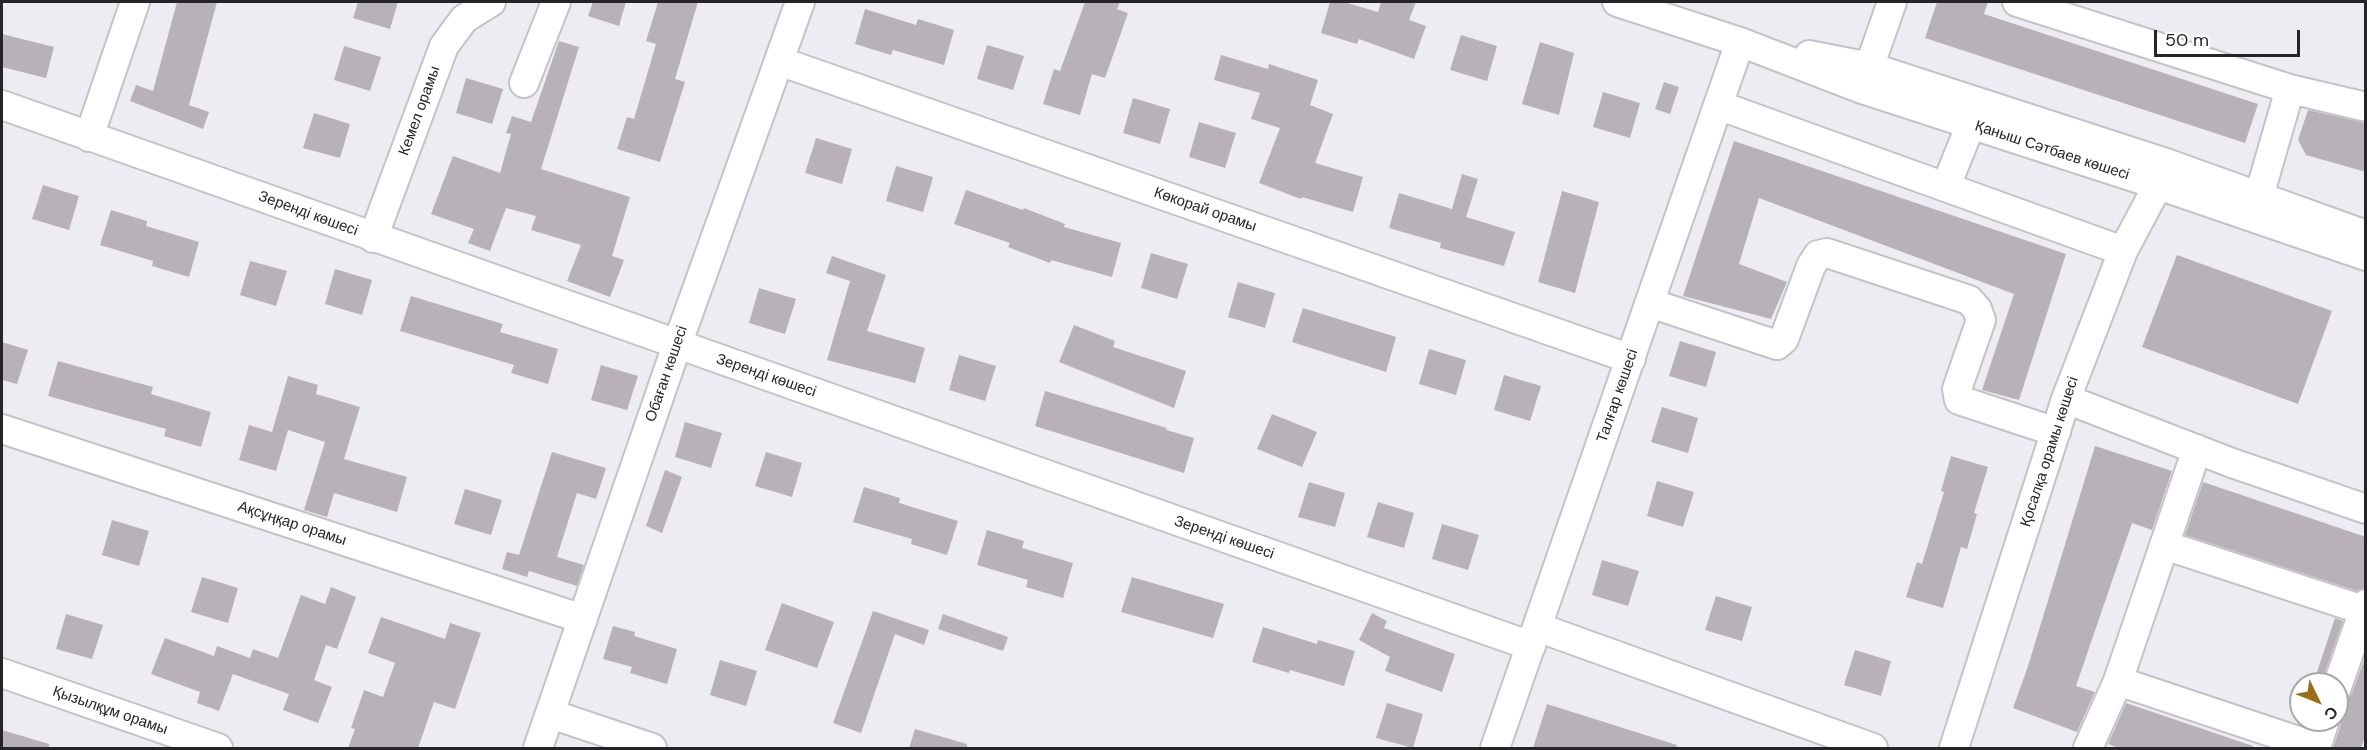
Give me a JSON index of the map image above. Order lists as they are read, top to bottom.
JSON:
{
  "streets": {
    "street": [
      "Кемел орамы",
      "Қаныш Сәтбаев көшесі",
      "Көкорай орамы",
      "Зеренді көшесі",
      "Обаған көшесі",
      "Талғар көшесі",
      "Қосалқа орамы көшесі",
      "Ақсұңқар орамы",
      "Қызылқұм орамы"
    ]
  },
  "crossings": [
    ["Кемел орамы", "Зеренді көшесі"],
    ["Қаныш Сәтбаев көшесі", "Талғар көшесі"],
    ["Қаныш Сәтбаев көшесі", "Қосалқа орамы көшесі"],
    ["Көкорай орамы", "Обаған көшесі"],
    ["Көкорай орамы", "Талғар көшесі"],
    ["Зеренді көшесі", "Обаған көшесі"],
    ["Зеренді көшесі", "Талғар көшесі"],
    ["Обаған көшесі", "Ақсұңқар орамы"]
  ],
  "scale_bar": "50 m",
  "north": "bottom right"
}
